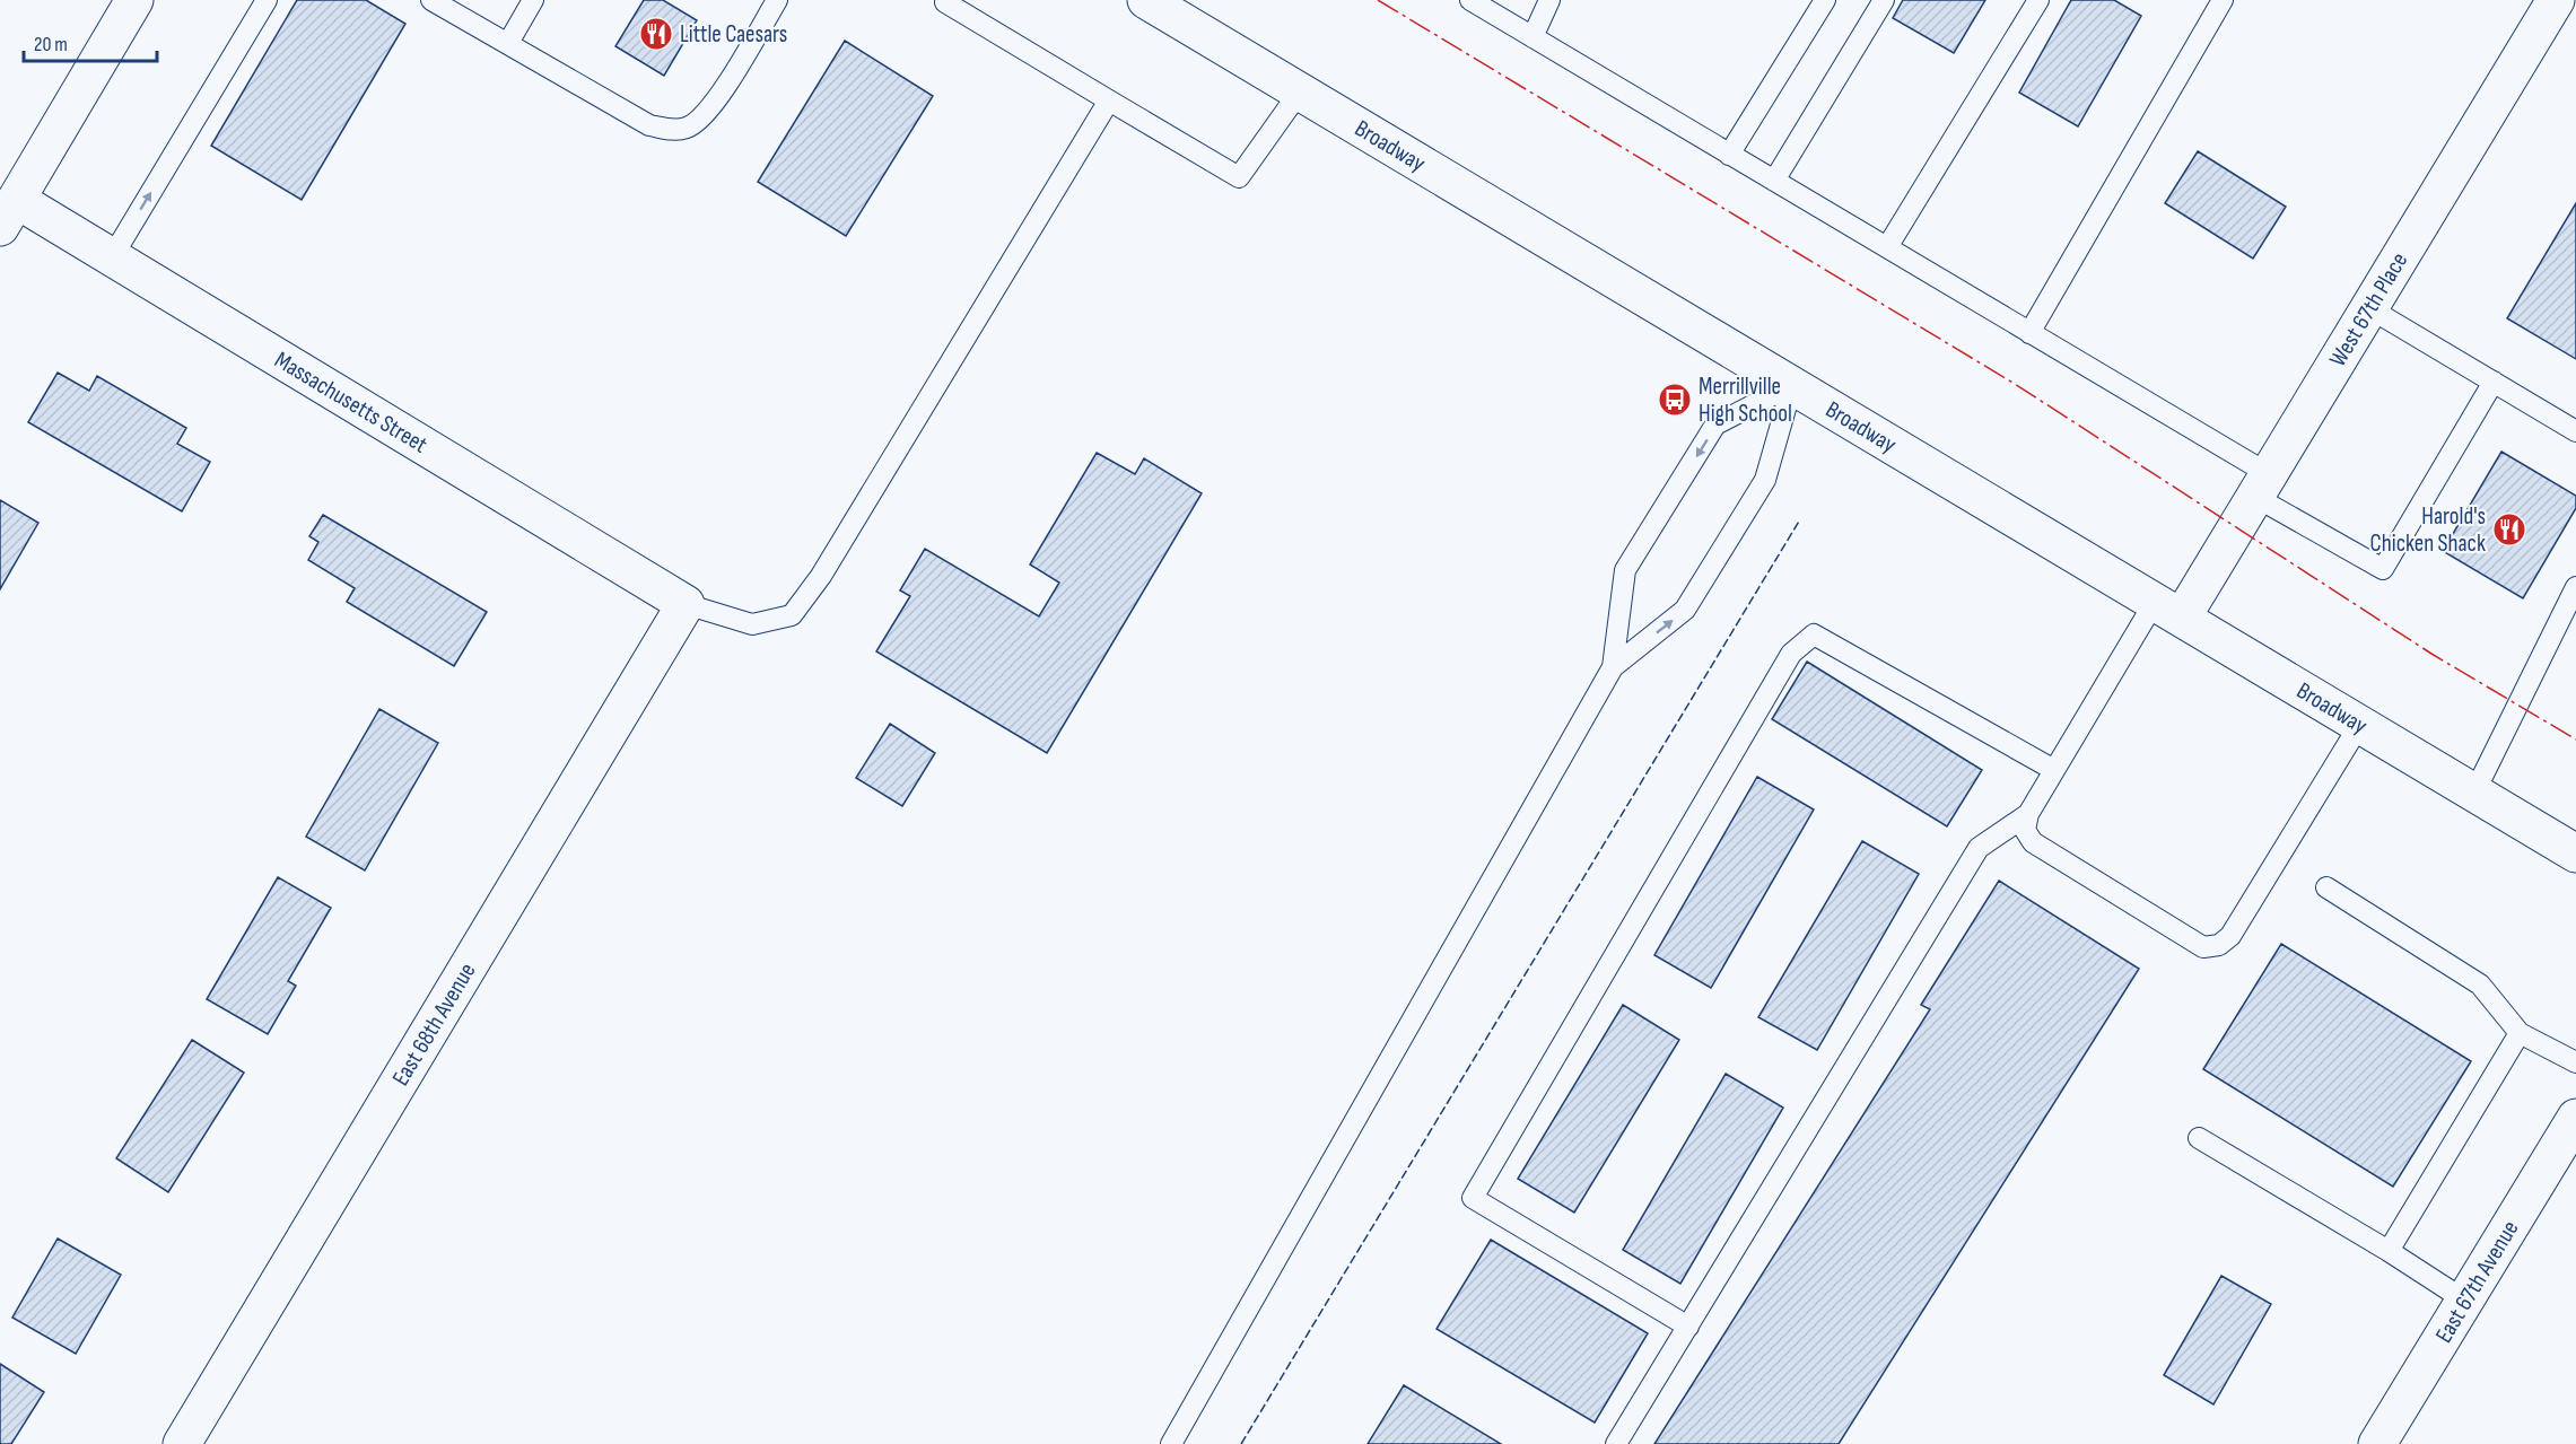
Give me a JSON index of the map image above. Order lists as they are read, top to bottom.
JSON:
{
  "streets": {
    "street": [
      "Broadway",
      "West 67th Place",
      "Massachusetts Street",
      "East 68th Avenue",
      "East 67th Avenue"
    ]
  },
  "crossings": [
    ["Broadway", "West 67th Place"],
    ["Massachusetts Street", "East 68th Avenue"]
  ],
  "places": {
    "restaurant": ["Little Caesars", "Harold's Chicken Shack"],
    "bus stop": ["Merrillville High School"]
  },
  "scale_bar": "20 m"
}
